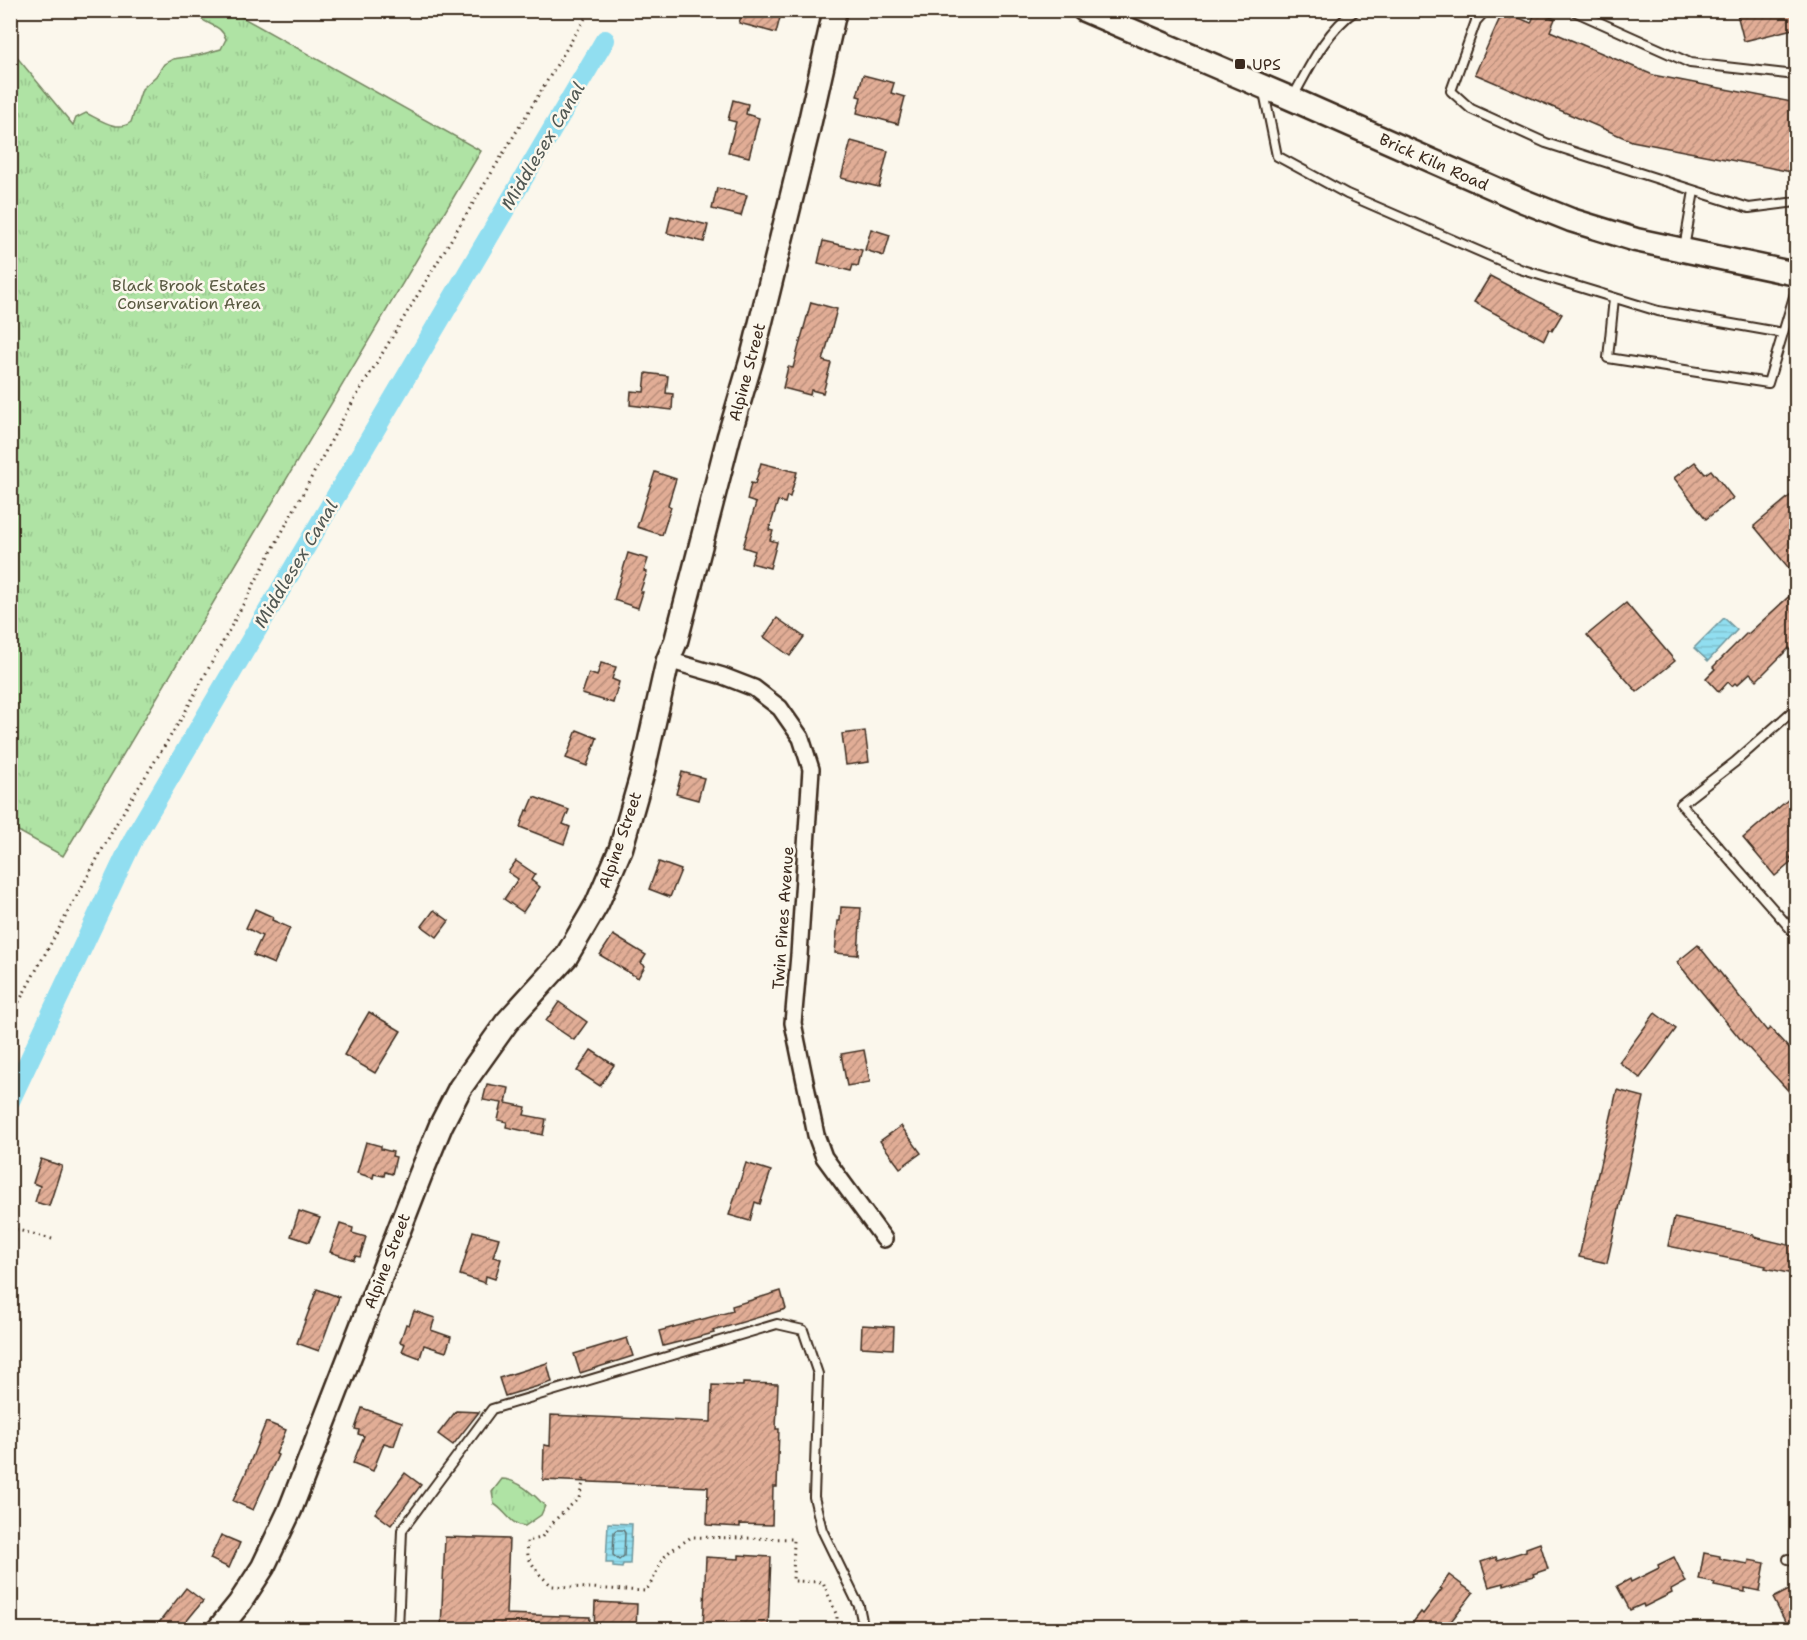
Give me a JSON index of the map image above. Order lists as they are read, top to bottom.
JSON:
{
  "streets": {
    "street": ["Brick Kiln Road", "Alpine Street", "Twin Pines Avenue"]
  },
  "crossings": [
    ["Alpine Street", "Twin Pines Avenue"]
  ],
  "water": ["Middlesex Canal"],
  "parks": ["Black Brook Estates Conservation Area"],
  "places": {
    "transit": ["UPS"]
  }
}
